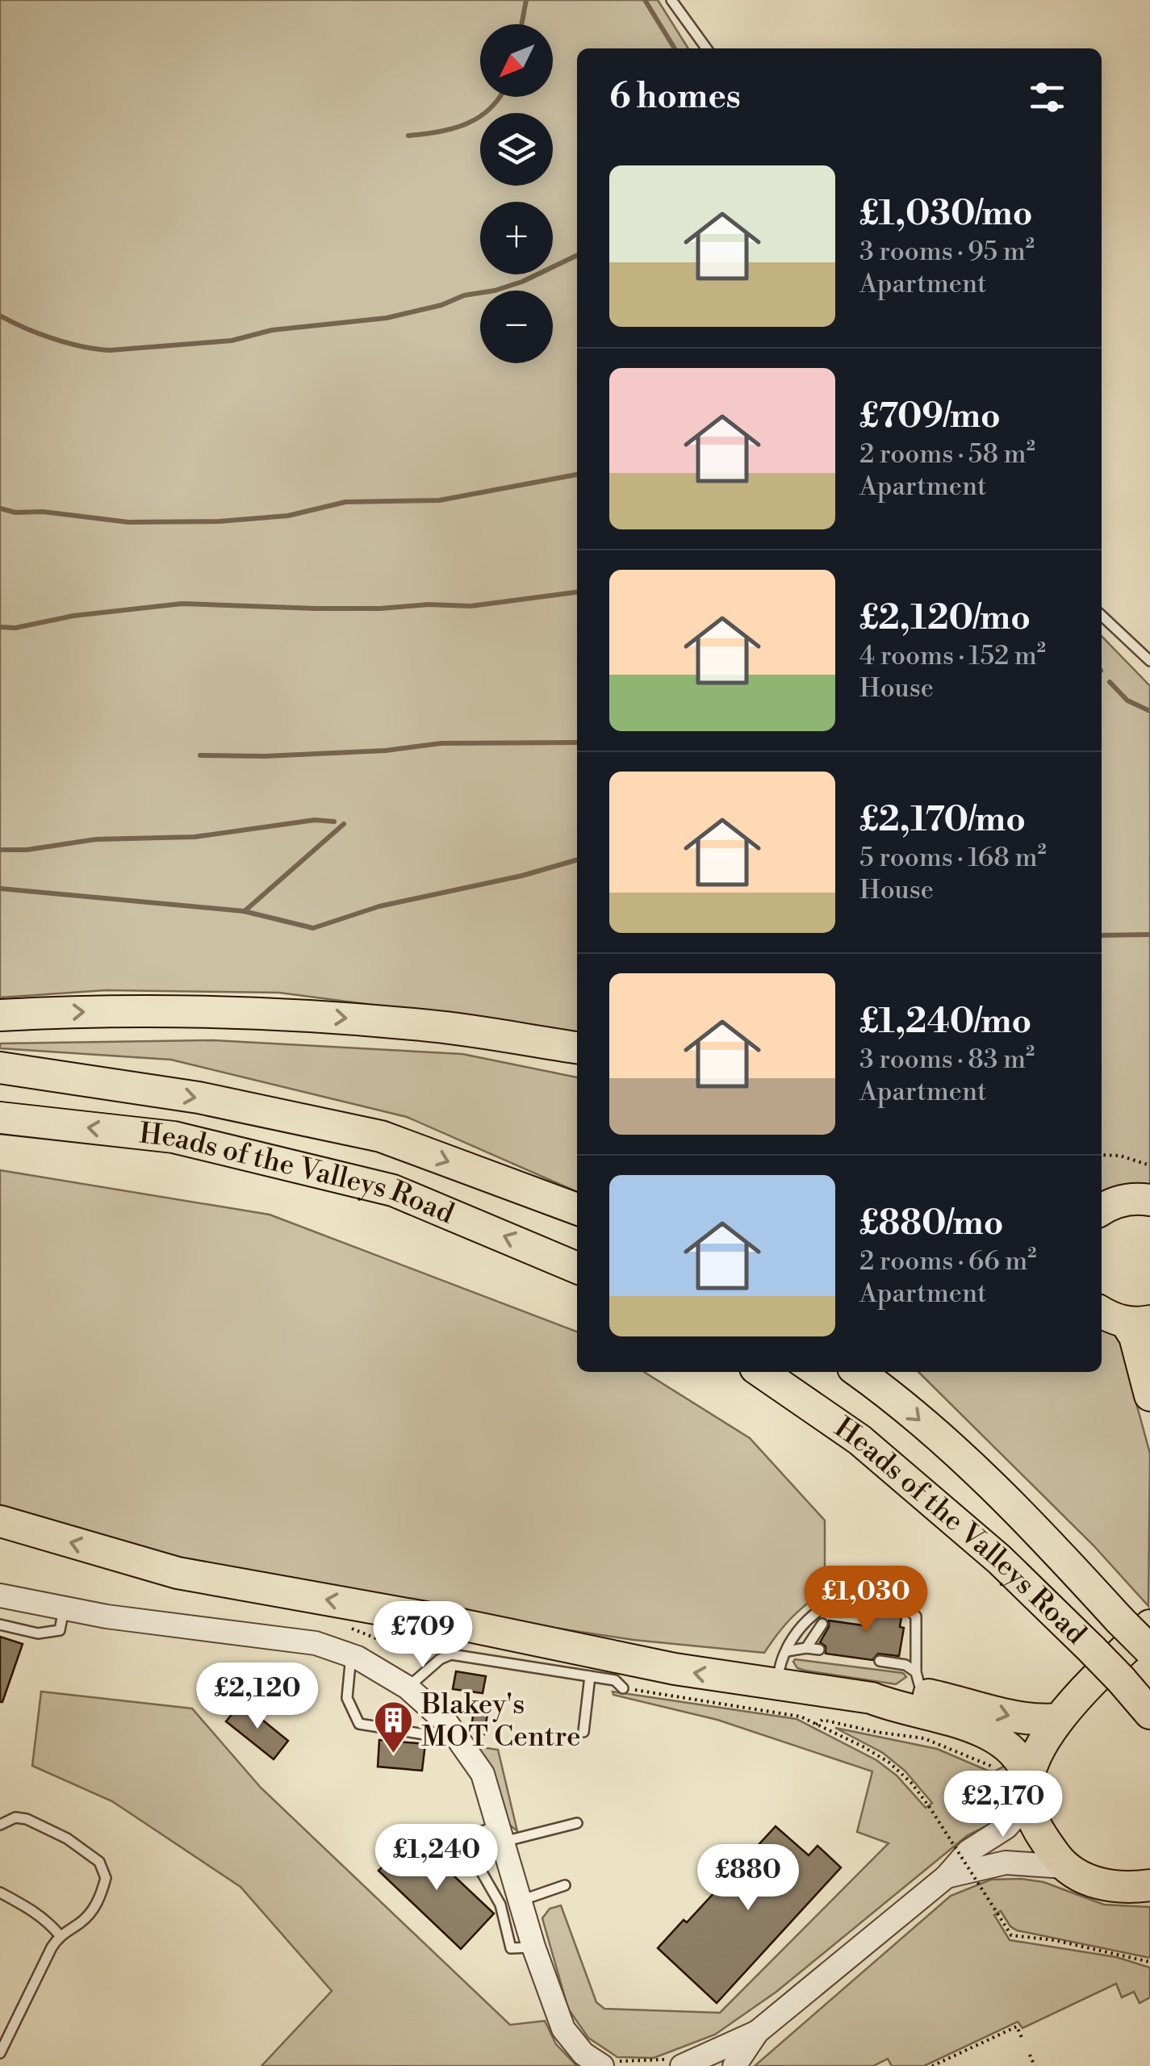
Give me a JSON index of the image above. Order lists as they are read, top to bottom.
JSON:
{
  "streets": {
    "highway": ["Heads of the Valleys Road"]
  },
  "places": {
    "building": ["Blakey's MOT Centre"]
  },
  "north": "bottom left",
  "page": {
    "map_buttons": ["+", "−"],
    "heading": "6 homes",
    "list": [
      {
        "name": "£1,030/mo",
        "note": "3 rooms · 95 m² · Apartment"
      },
      {
        "name": "£709/mo",
        "note": "2 rooms · 58 m² · Apartment"
      },
      {
        "name": "£2,120/mo",
        "note": "4 rooms · 152 m² · House"
      },
      {
        "name": "£2,170/mo",
        "note": "5 rooms · 168 m² · House"
      },
      {
        "name": "£1,240/mo",
        "note": "3 rooms · 83 m² · Apartment"
      },
      {
        "name": "£880/mo",
        "note": "2 rooms · 66 m² · Apartment"
      }
    ],
    "price": [
      "£1,030",
      "£709",
      "£2,120",
      "£2,170",
      "£1,240",
      "£880"
    ]
  }
}
